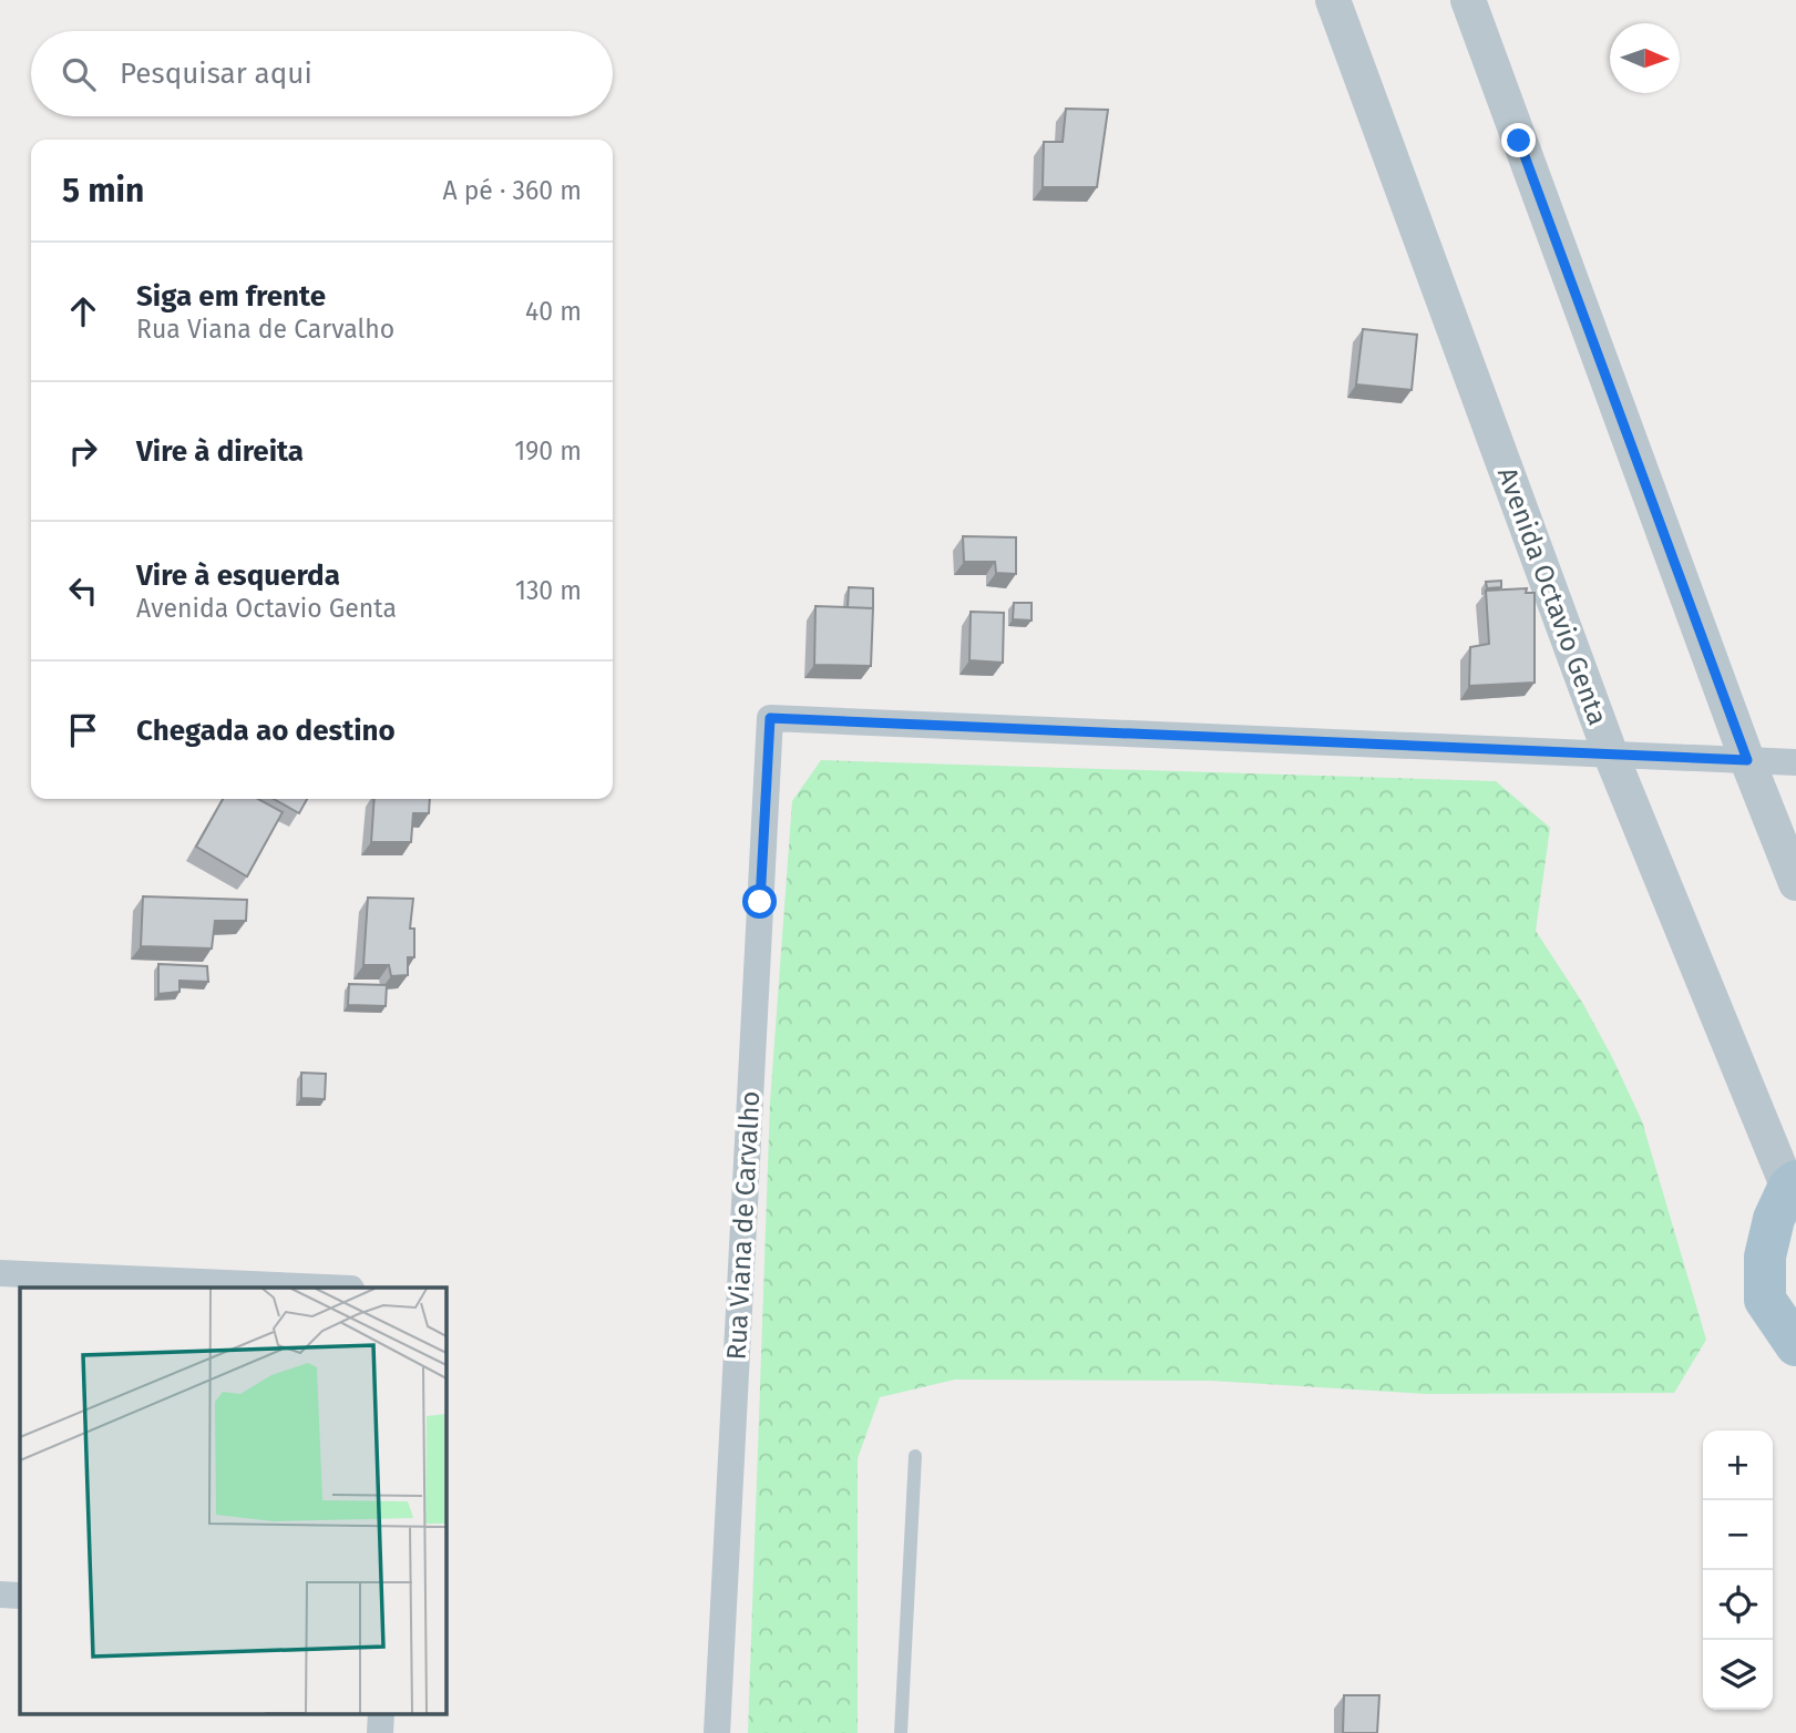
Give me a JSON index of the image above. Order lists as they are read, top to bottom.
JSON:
{
  "streets": {
    "street": ["Avenida Octavio Genta", "Rua Viana de Carvalho"]
  },
  "crossings": [
    ["Avenida Octavio Genta", "Rua Viana de Carvalho"]
  ],
  "north": "right",
  "page": {
    "search": "Pesquisar aqui",
    "heading": ["5 min", "A pé · 360 m"],
    "list": [
      ["Siga em frente", "Rua Viana de Carvalho", "40 m"],
      ["Vire à direita", "190 m"],
      ["Vire à esquerda", "Avenida Octavio Genta", "130 m"],
      "Chegada ao destino"
    ],
    "map_buttons": ["+", "−"]
  }
}
